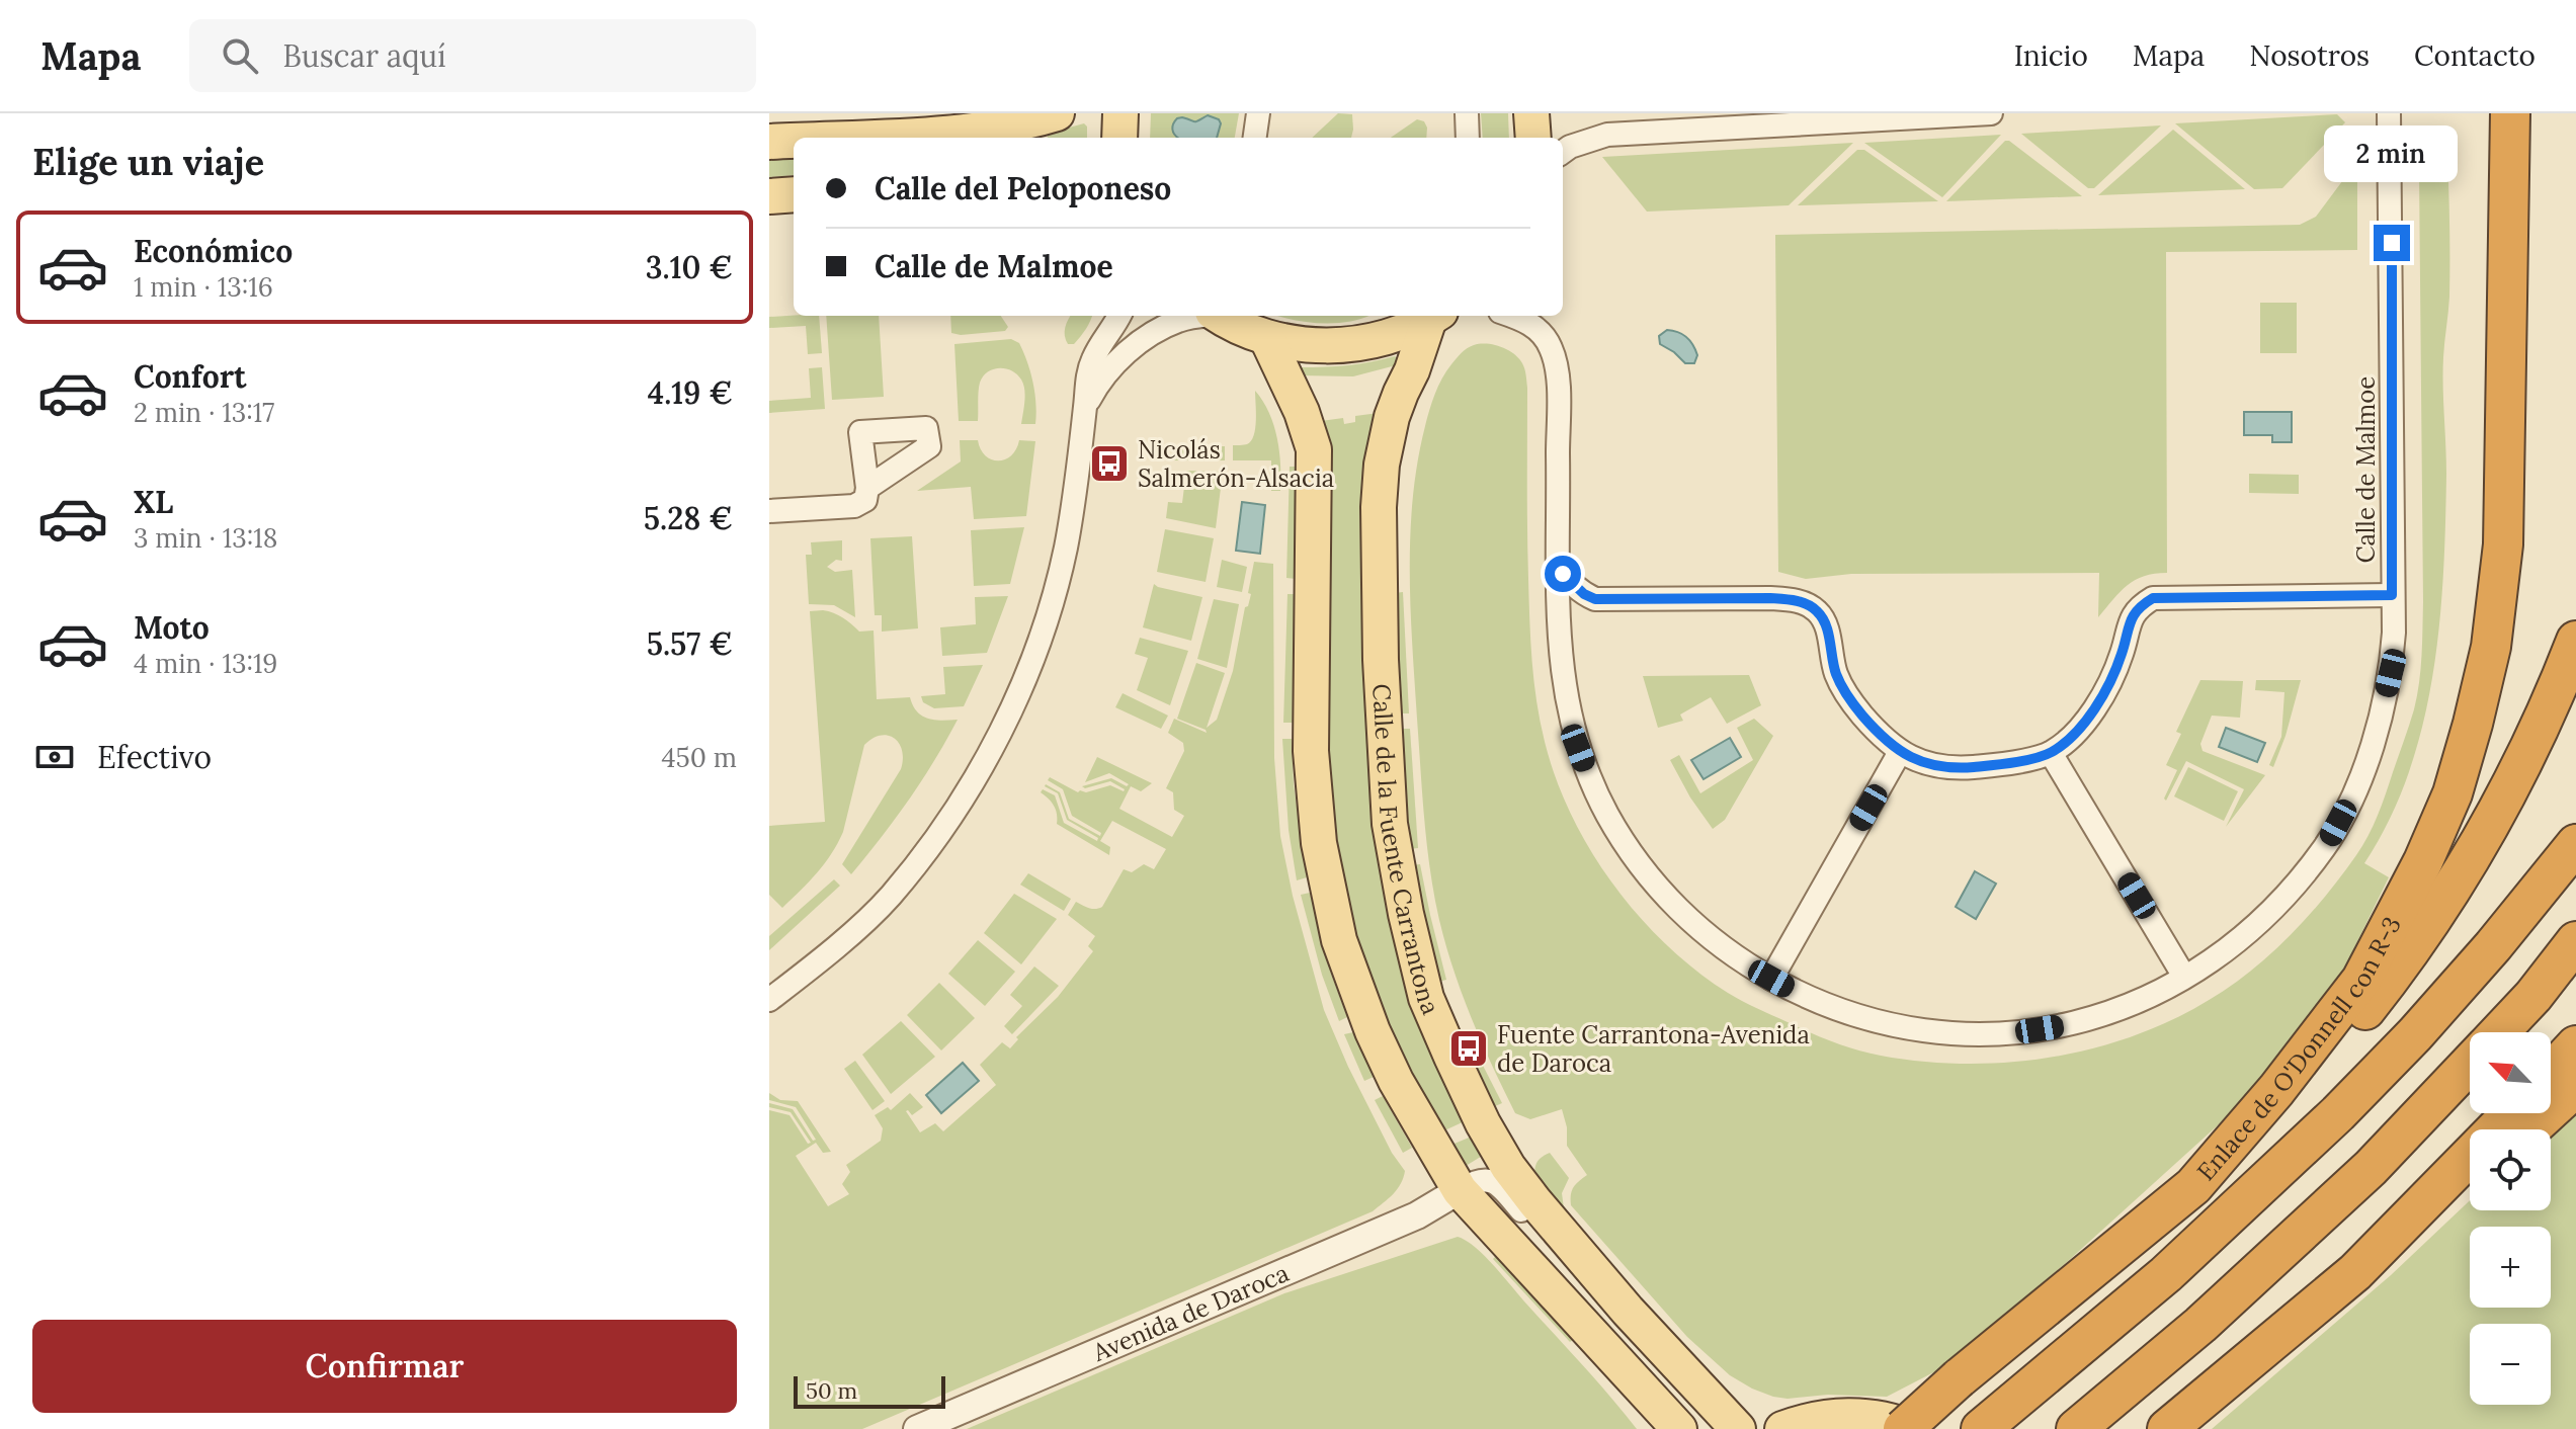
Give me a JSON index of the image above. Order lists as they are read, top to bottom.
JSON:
{
  "streets": {
    "highway": ["Enlace de O'Donnell con R-3"],
    "main road": ["Calle de la Fuente Carrantona"],
    "street": ["Calle de Malmoe", "Avenida de Daroca"]
  },
  "places": {
    "bus stop": ["Nicolás Salmerón-Alsacia", "Fuente Carrantona-Avenida de Daroca"]
  },
  "scale_bar": "50 m",
  "north": "top left",
  "page": {
    "header": "Mapa",
    "search": "Buscar aquí",
    "nav": [
      "Inicio",
      "Mapa",
      "Nosotros",
      "Contacto"
    ],
    "heading": "Elige un viaje",
    "bubble": "2 min",
    "banner": ["Calle del Peloponeso", "Calle de Malmoe"],
    "list": [
      {
        "name": "Económico",
        "note": "1 min · 13:16",
        "value": "3.10 €"
      },
      {
        "name": "Confort",
        "note": "2 min · 13:17",
        "value": "4.19 €"
      },
      {
        "name": "XL",
        "note": "3 min · 13:18",
        "value": "5.28 €"
      },
      {
        "name": "Moto",
        "note": "4 min · 13:19",
        "value": "5.57 €"
      }
    ],
    "pay": ["Efectivo", "450 m"],
    "map_buttons": ["+", "−"],
    "buttons": "Confirmar",
    "scale": "50 m"
  }
}
